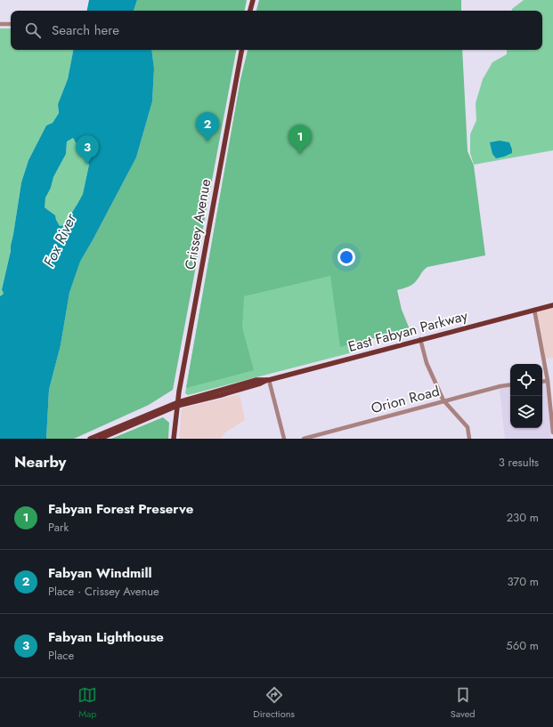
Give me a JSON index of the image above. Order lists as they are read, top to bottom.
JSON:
{
  "streets": {
    "main road": ["Crissey Avenue", "East Fabyan Parkway"],
    "street": ["Orion Road"]
  },
  "crossings": [
    ["Crissey Avenue", "East Fabyan Parkway"]
  ],
  "water": ["Fox River"],
  "page": {
    "search": "Search here",
    "pins": ["2", "1", "3"],
    "heading": ["Nearby", "3 results"],
    "list": [
      {
        "mark": "1",
        "name": "Fabyan Forest Preserve",
        "note": "Park",
        "value": "230 m"
      },
      {
        "mark": "2",
        "name": "Fabyan Windmill",
        "note": "Place · Crissey Avenue",
        "value": "370 m"
      },
      {
        "mark": "3",
        "name": "Fabyan Lighthouse",
        "note": "Place",
        "value": "560 m"
      }
    ],
    "nav": ["Map", "Directions", "Saved"]
  }
}
